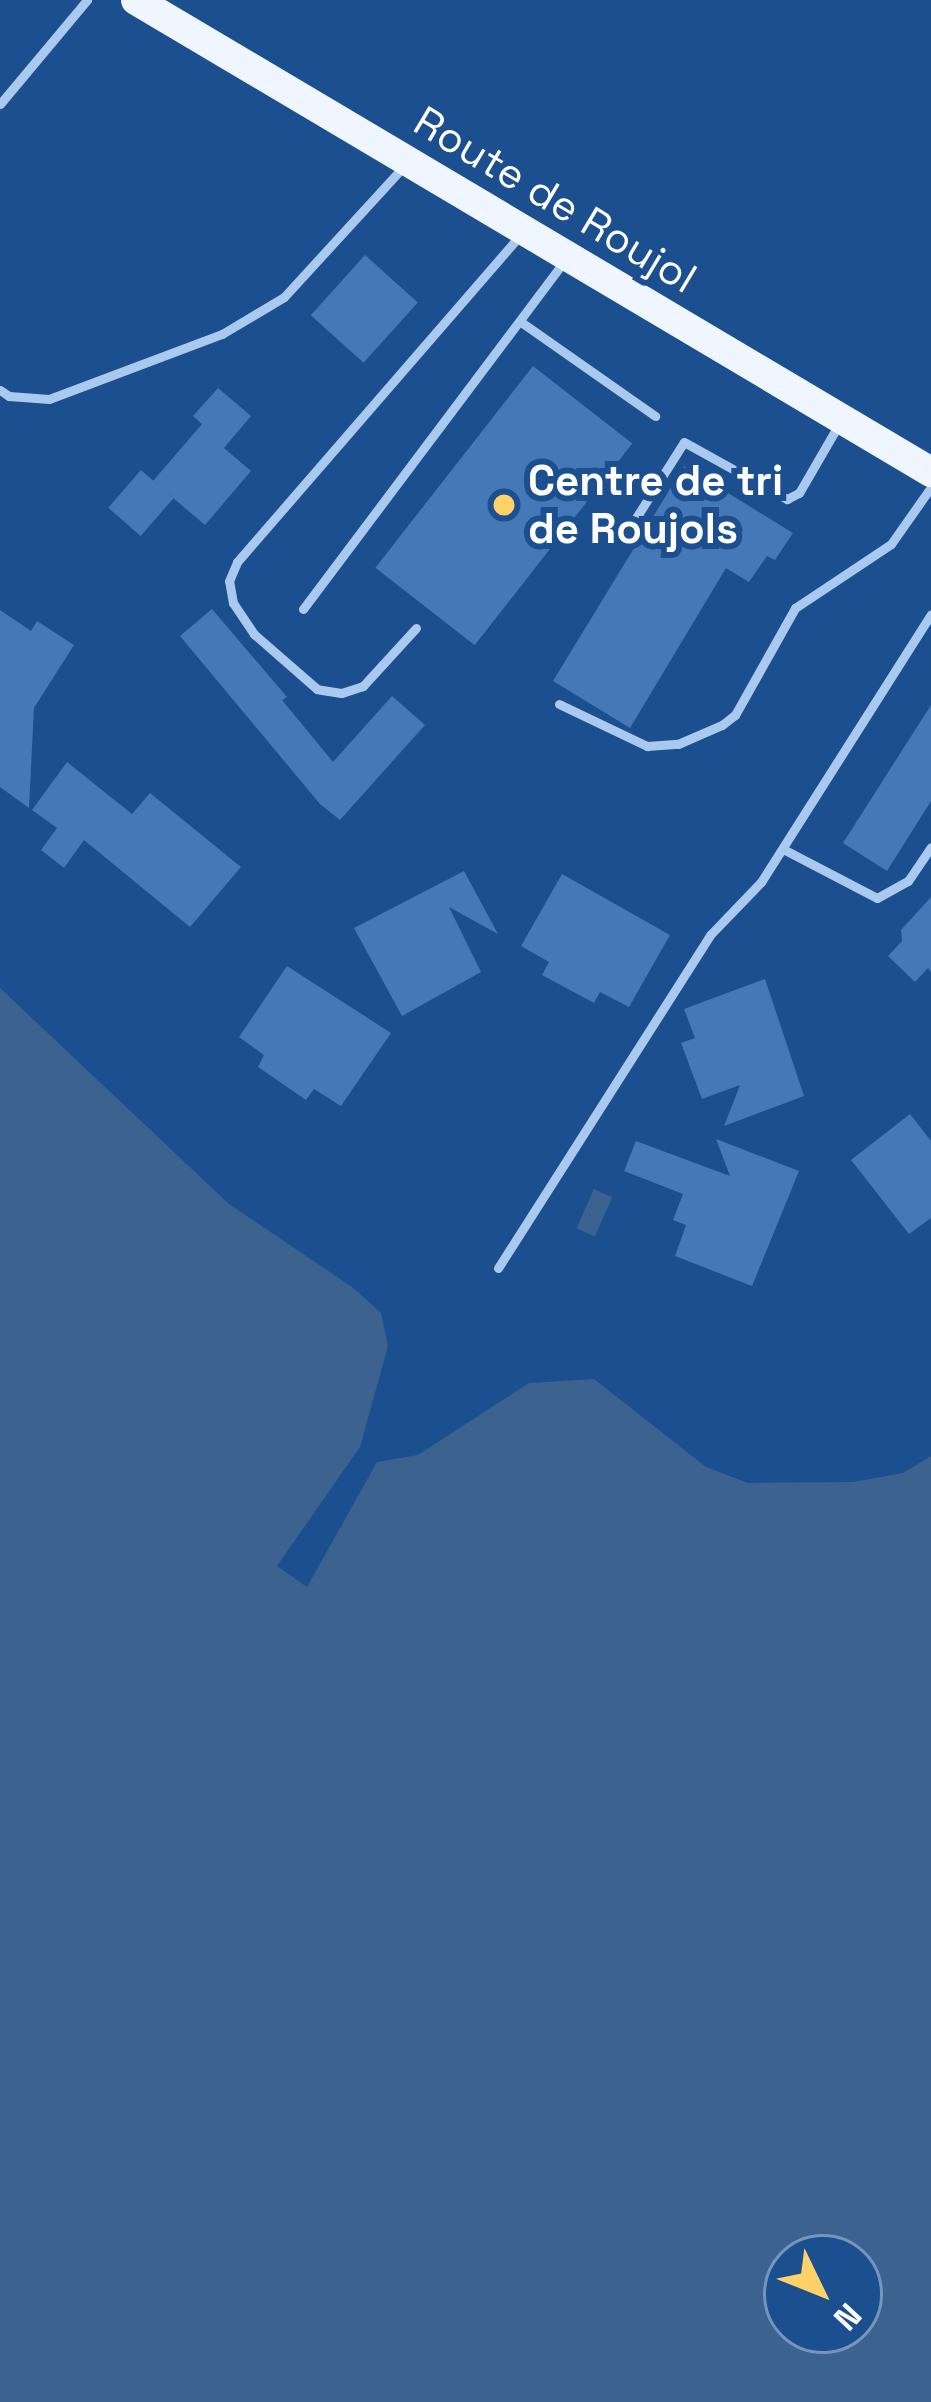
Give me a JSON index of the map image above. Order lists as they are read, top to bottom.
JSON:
{
  "streets": {
    "main road": ["Route de Roujol"]
  },
  "places": ["Centre de tri de Roujols"],
  "north": "bottom right"
}
